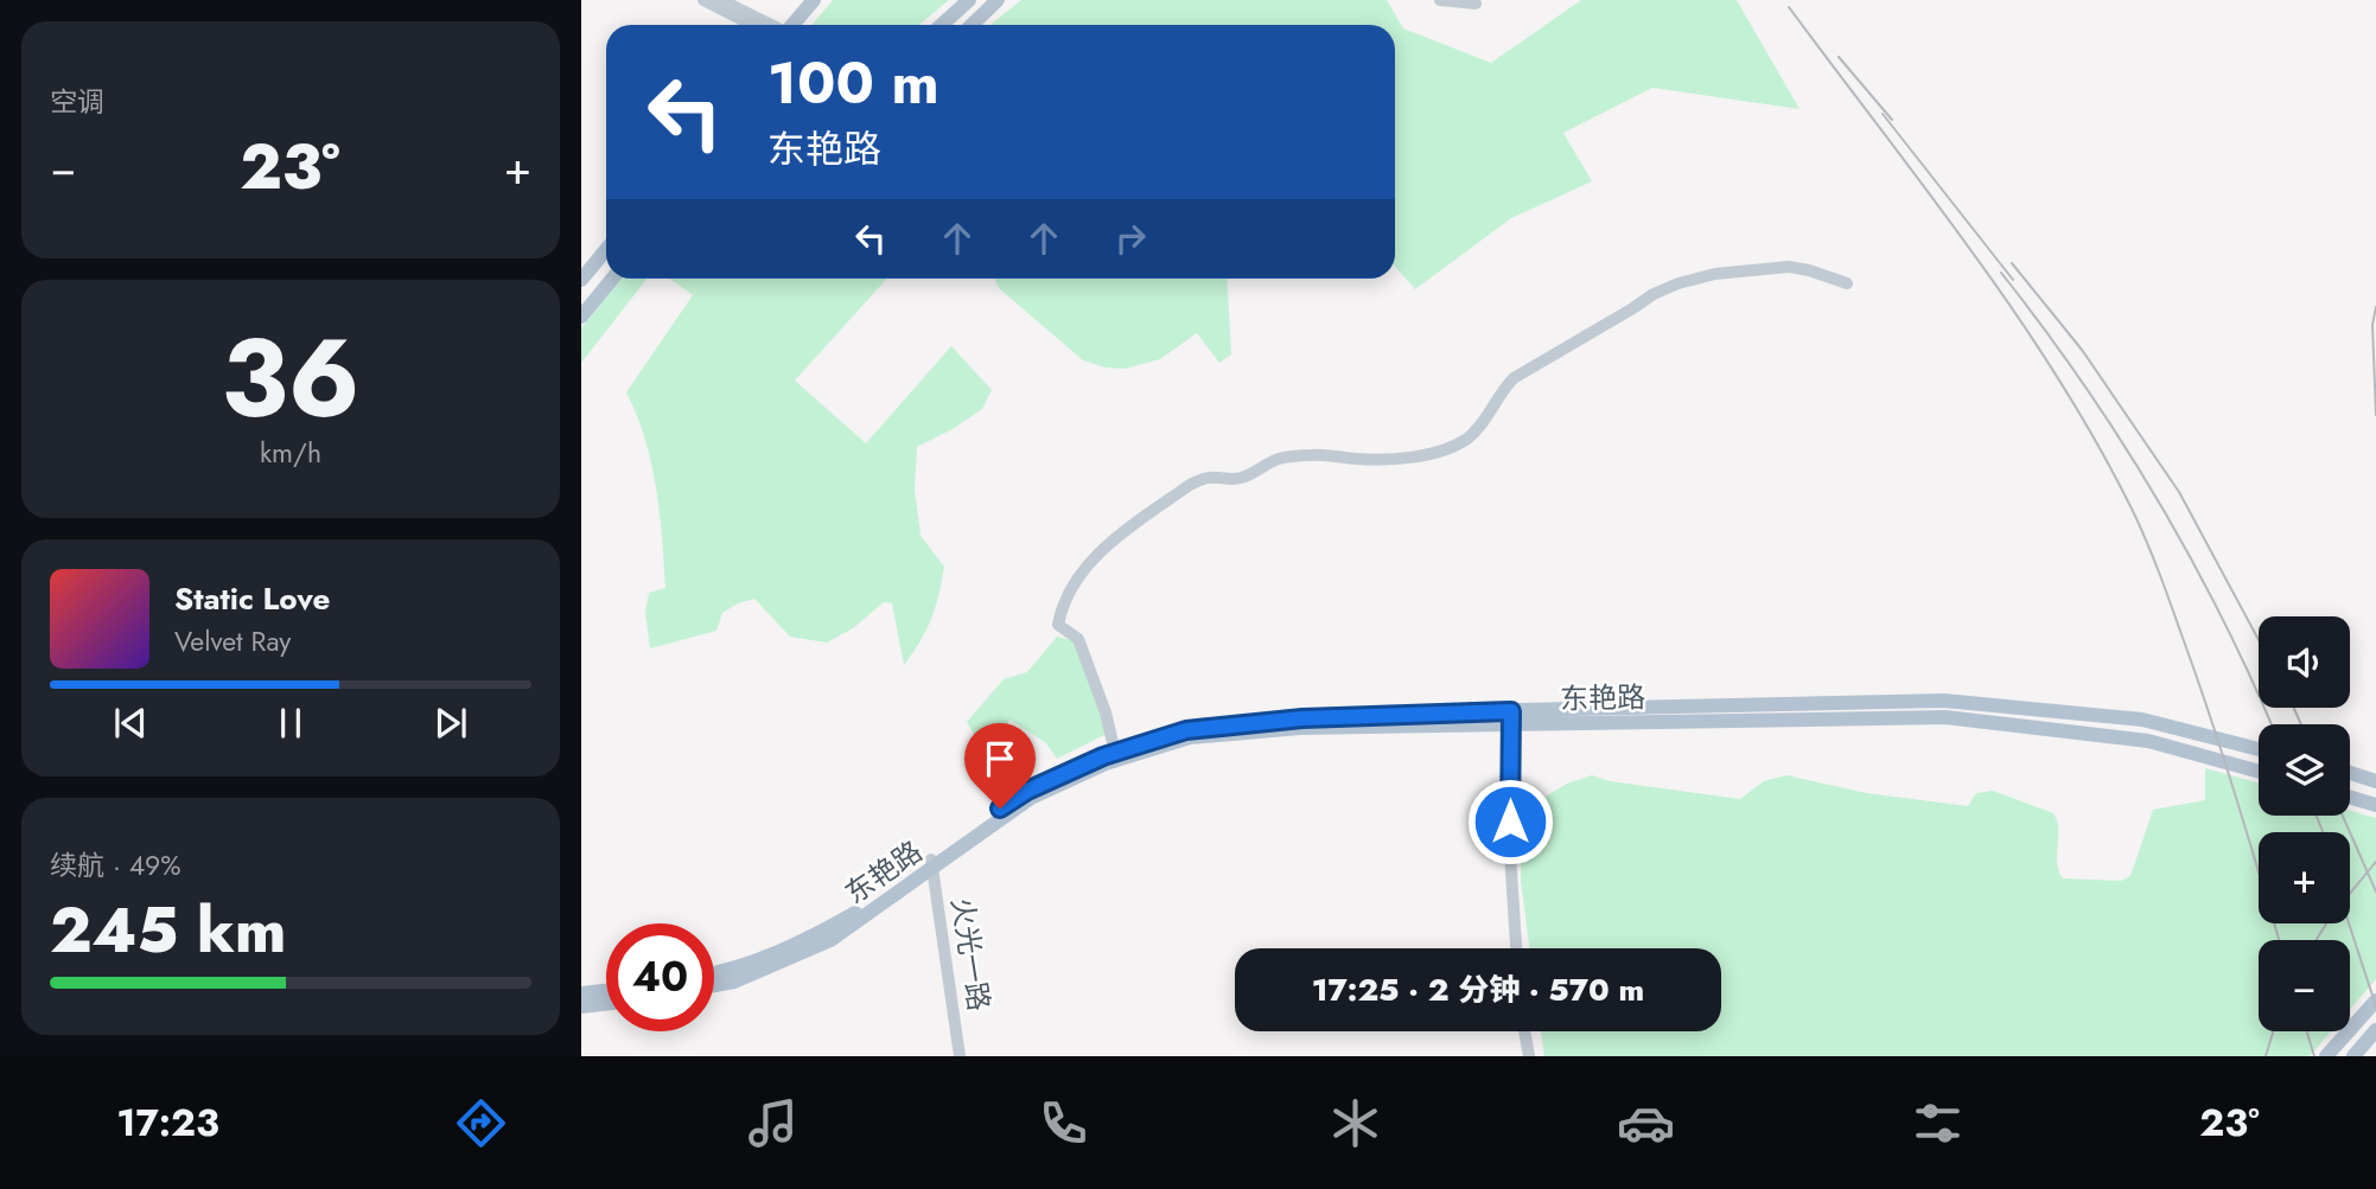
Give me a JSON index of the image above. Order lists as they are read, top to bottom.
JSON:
{
  "streets": {
    "main road": ["东艳路"],
    "street": ["火光一路"]
  },
  "crossings": [
    ["东艳路", "火光一路"]
  ],
  "page": {
    "tile": [
      "空调",
      ["36", "km/h"],
      ["续航 · 49%", "245 km"]
    ],
    "turn": ["100 m", "东艳路"],
    "heat": ["−", "23°", "+"],
    "song": ["Static Love", "Velvet Ray"],
    "map_buttons": ["+", "−"],
    "limit": "40",
    "trip": "17:25 · 2 分钟 · 570 m",
    "tabs": ["17:23", "23°"]
  }
}
